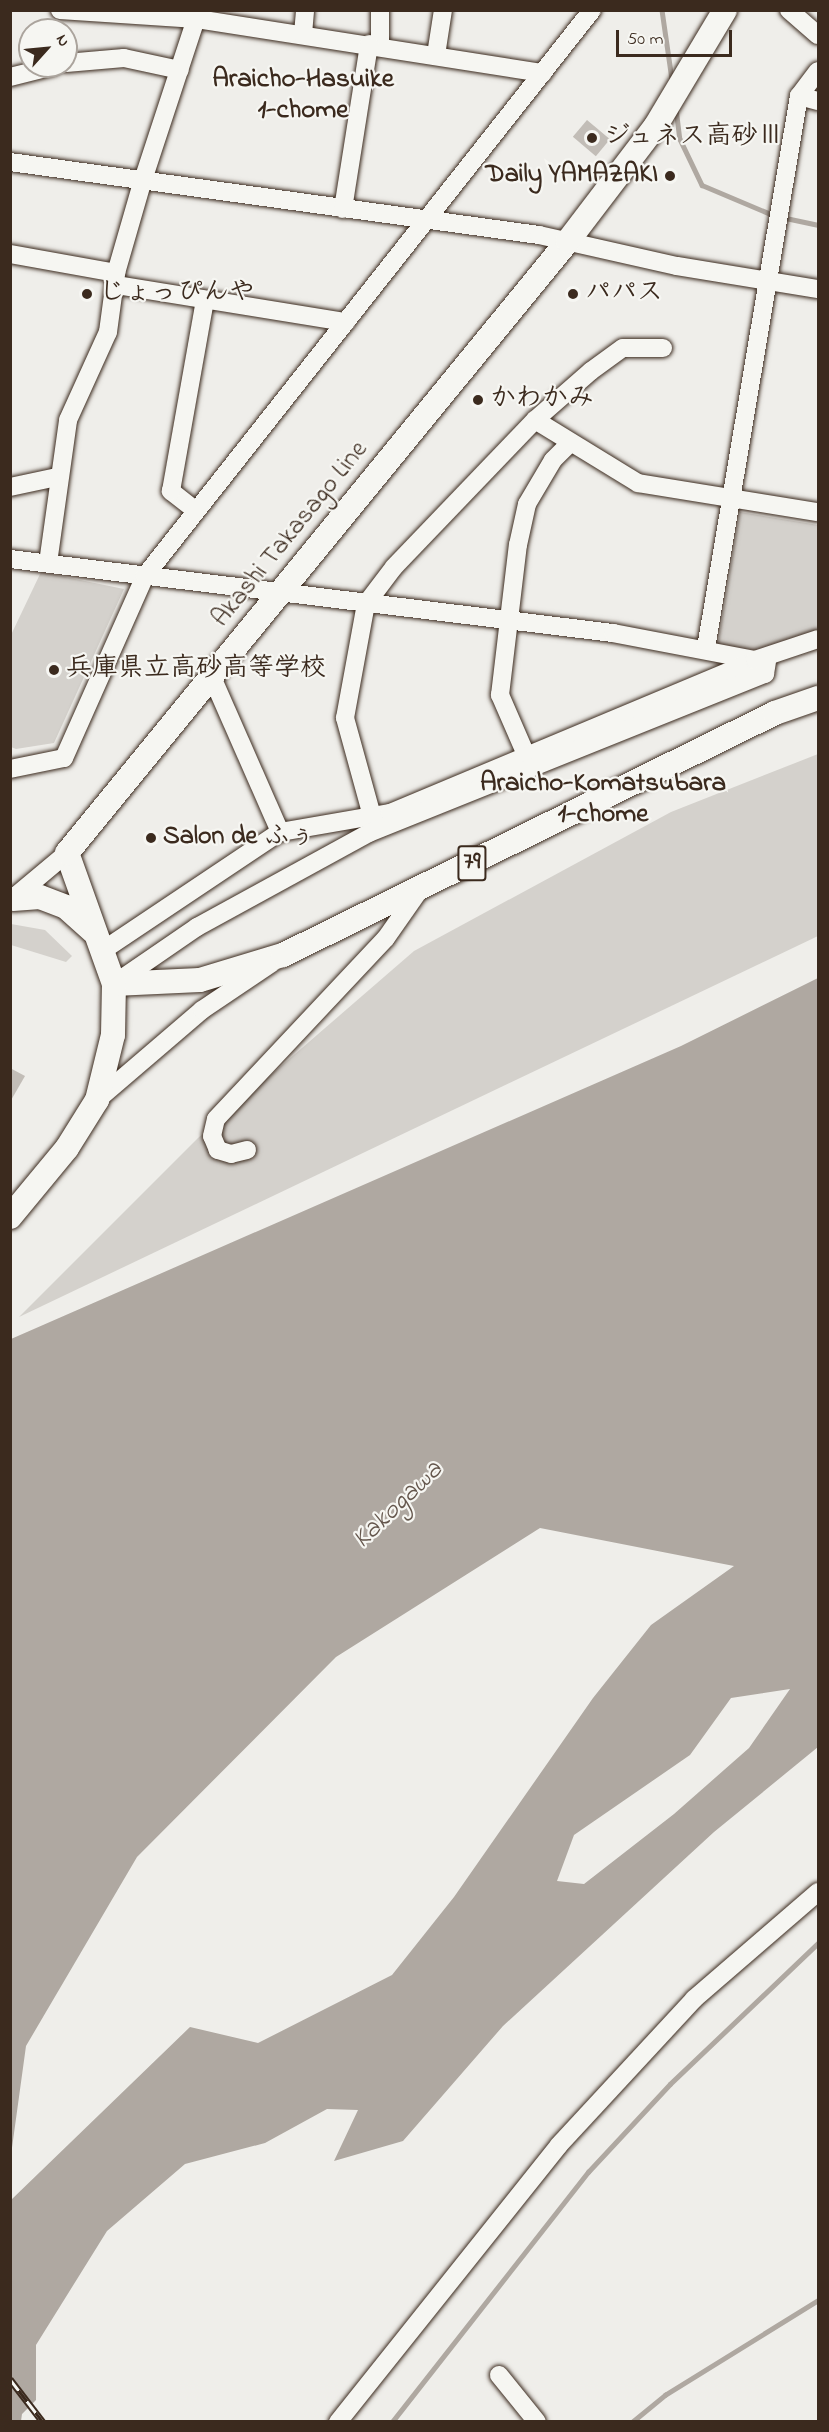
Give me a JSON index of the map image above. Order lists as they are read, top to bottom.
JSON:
{
  "streets": {
    "main road": ["Akashi Takasago Line", "79"]
  },
  "districts": ["Araicho-Hasuike 1-chome", "Araicho-Komatsubara 1-chome"],
  "water": ["Kakogawa"],
  "places": [
    "ジュネス高砂Ⅲ",
    "Daily YAMAZAKI",
    "じょっぴんや",
    "パパス",
    "かわかみ",
    "兵庫県立高砂高等学校",
    "Salon de ふぅ"
  ],
  "scale_bar": "50 m",
  "north": "top right"
}
